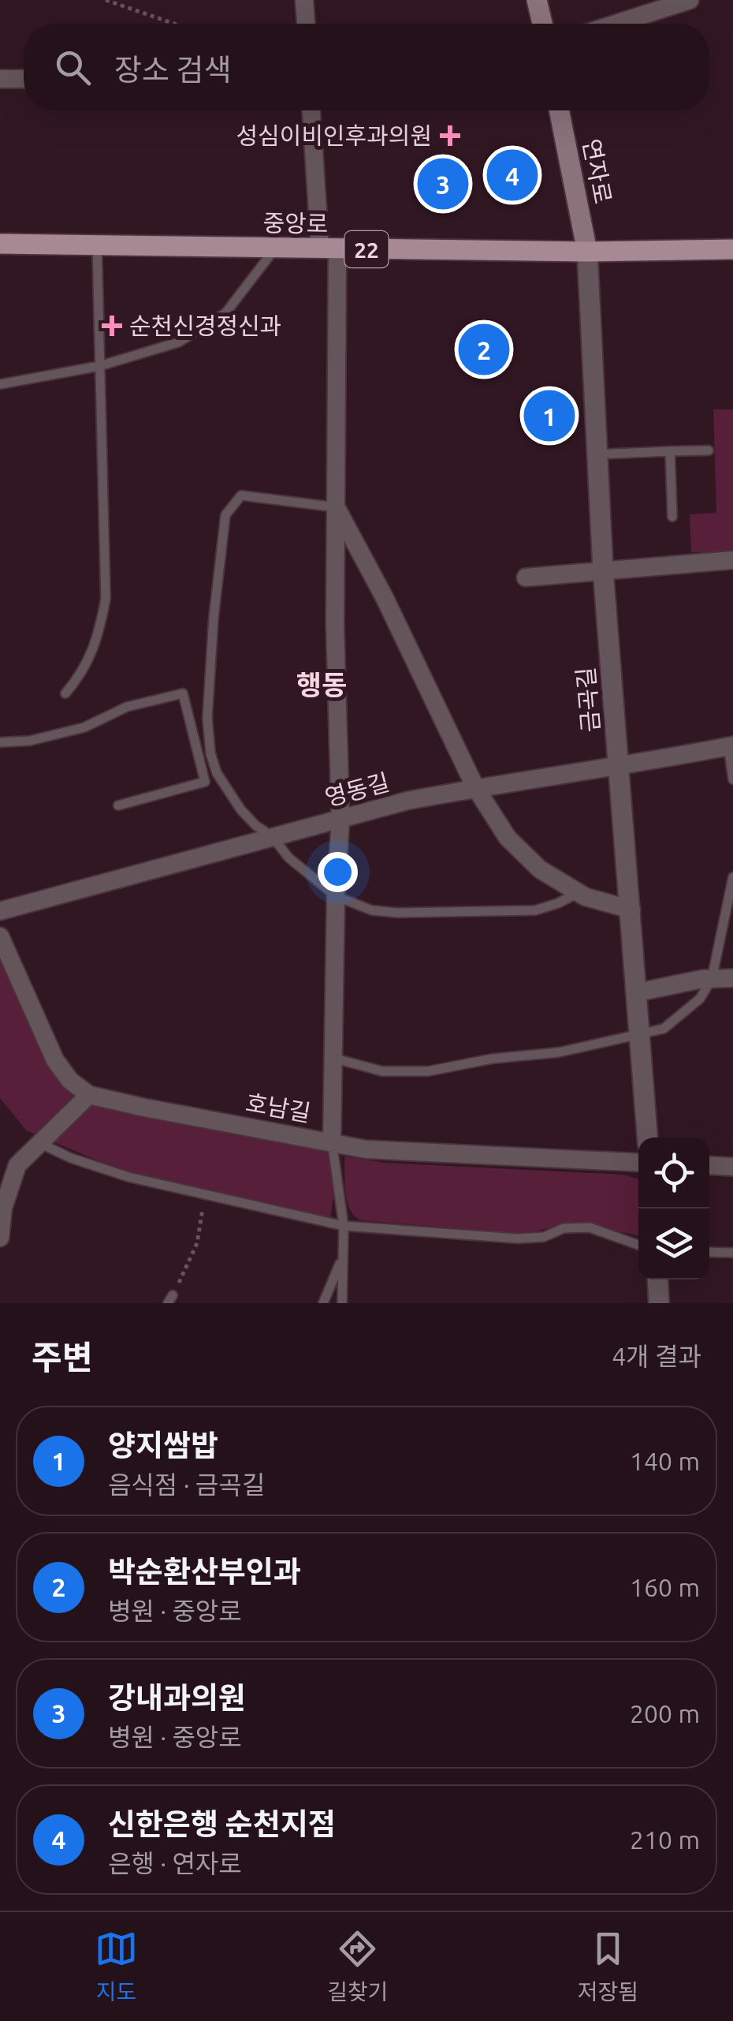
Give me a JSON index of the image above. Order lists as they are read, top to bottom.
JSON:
{
  "streets": {
    "main road": ["연자로", "중앙로", "22"],
    "street": ["금곡길", "영동길", "호남길"]
  },
  "crossings": [
    ["연자로", "중앙로"],
    ["연자로", "금곡길"],
    ["중앙로", "금곡길"],
    ["금곡길", "영동길"]
  ],
  "districts": ["행동"],
  "places": {
    "health": ["성심이비인후과의원", "순천신경정신과"]
  },
  "page": {
    "search": "장소 검색",
    "pins": [
      "4",
      "3",
      "2",
      "1"
    ],
    "heading": ["주변", "4개 결과"],
    "list": [
      {
        "mark": "1",
        "name": "양지쌈밥",
        "note": "음식점 · 금곡길",
        "value": "140 m"
      },
      {
        "mark": "2",
        "name": "박순환산부인과",
        "note": "병원 · 중앙로",
        "value": "160 m"
      },
      {
        "mark": "3",
        "name": "강내과의원",
        "note": "병원 · 중앙로",
        "value": "200 m"
      },
      {
        "mark": "4",
        "name": "신한은행 순천지점",
        "note": "은행 · 연자로",
        "value": "210 m"
      }
    ],
    "nav": ["지도", "길찾기", "저장됨"]
  }
}
